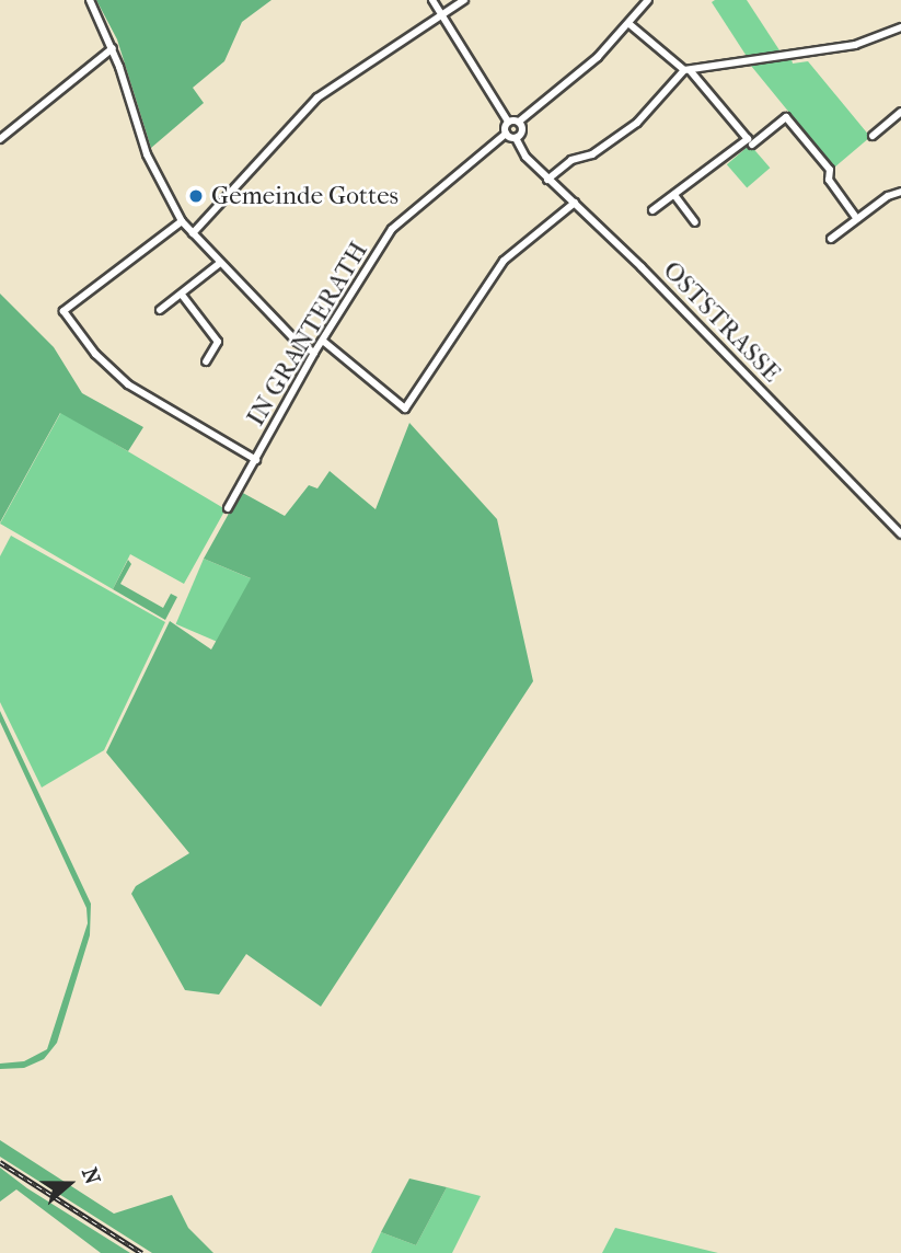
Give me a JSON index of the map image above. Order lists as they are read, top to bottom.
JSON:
{
  "streets": {
    "street": ["OSTSTRASSE", "IN GRANTERATH"]
  },
  "crossings": [
    ["OSTSTRASSE", "IN GRANTERATH"]
  ],
  "places": ["Gemeinde Gottes"],
  "north": "right"
}
